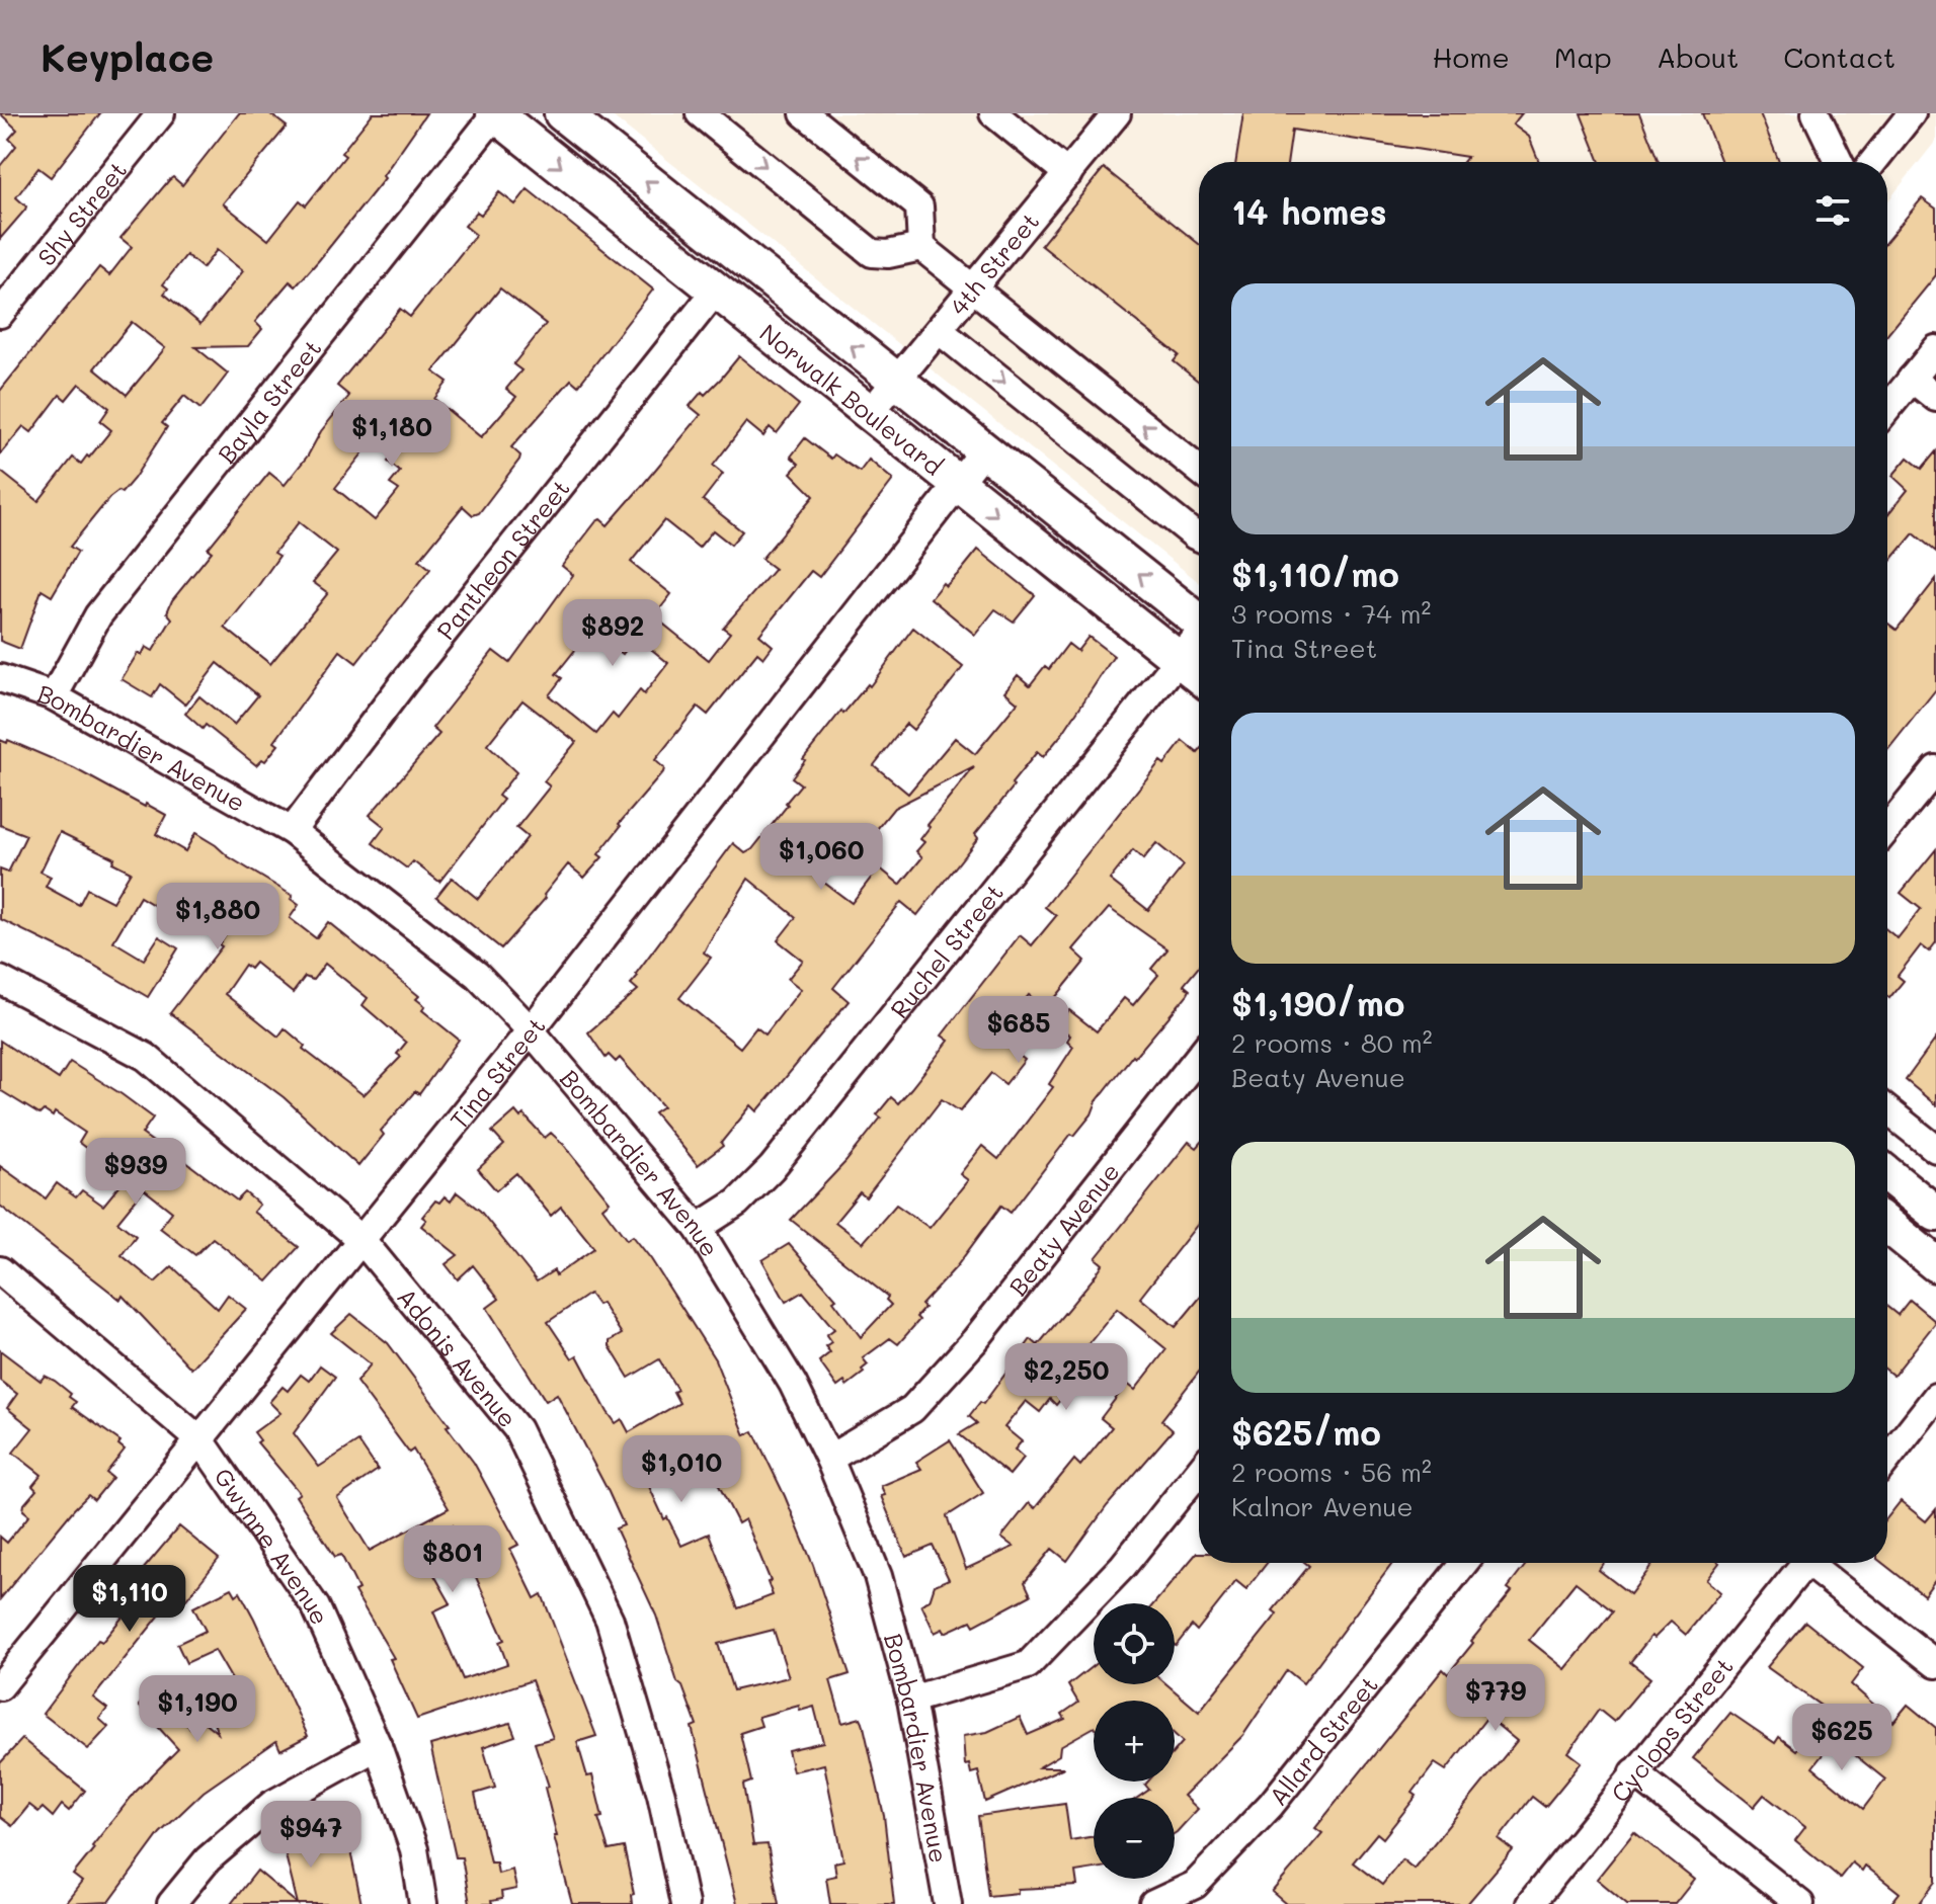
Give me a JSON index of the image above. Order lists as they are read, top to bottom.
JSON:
{
  "streets": {
    "main road": ["Norwalk Boulevard"],
    "street": [
      "Shy Street",
      "4th Street",
      "Bayla Street",
      "Pantheon Street",
      "Bombardier Avenue",
      "Ruchel Street",
      "Tina Street",
      "Beaty Avenue",
      "Adonis Avenue",
      "Gwynne Avenue",
      "Cyclops Street",
      "Allard Street"
    ]
  },
  "crossings": [
    ["4th Street", "Norwalk Boulevard"],
    ["Norwalk Boulevard", "Bayla Street"],
    ["Norwalk Boulevard", "Pantheon Street"],
    ["Norwalk Boulevard", "Ruchel Street"],
    ["Norwalk Boulevard", "Tina Street"],
    ["Bayla Street", "Bombardier Avenue"],
    ["Pantheon Street", "Bombardier Avenue"],
    ["Bombardier Avenue", "Ruchel Street"],
    ["Bombardier Avenue", "Tina Street"],
    ["Bombardier Avenue", "Beaty Avenue"],
    ["Tina Street", "Adonis Avenue"],
    ["Tina Street", "Gwynne Avenue"]
  ],
  "page": {
    "header": "Keyplace",
    "nav": [
      "Home",
      "Map",
      "About",
      "Contact"
    ],
    "heading": "14 homes",
    "list": [
      {
        "name": "$1,110/mo",
        "note": "3 rooms · 74 m² · Tina Street"
      },
      {
        "name": "$1,190/mo",
        "note": "2 rooms · 80 m² · Beaty Avenue"
      },
      {
        "name": "$625/mo",
        "note": "2 rooms · 56 m² · Kalnor Avenue"
      }
    ],
    "price": [
      "$1,180",
      "$892",
      "$1,060",
      "$1,880",
      "$685",
      "$939",
      "$2,250",
      "$1,010",
      "$801",
      "$1,110",
      "$779",
      "$1,190",
      "$625",
      "$947"
    ],
    "map_buttons": ["+", "−"]
  }
}
